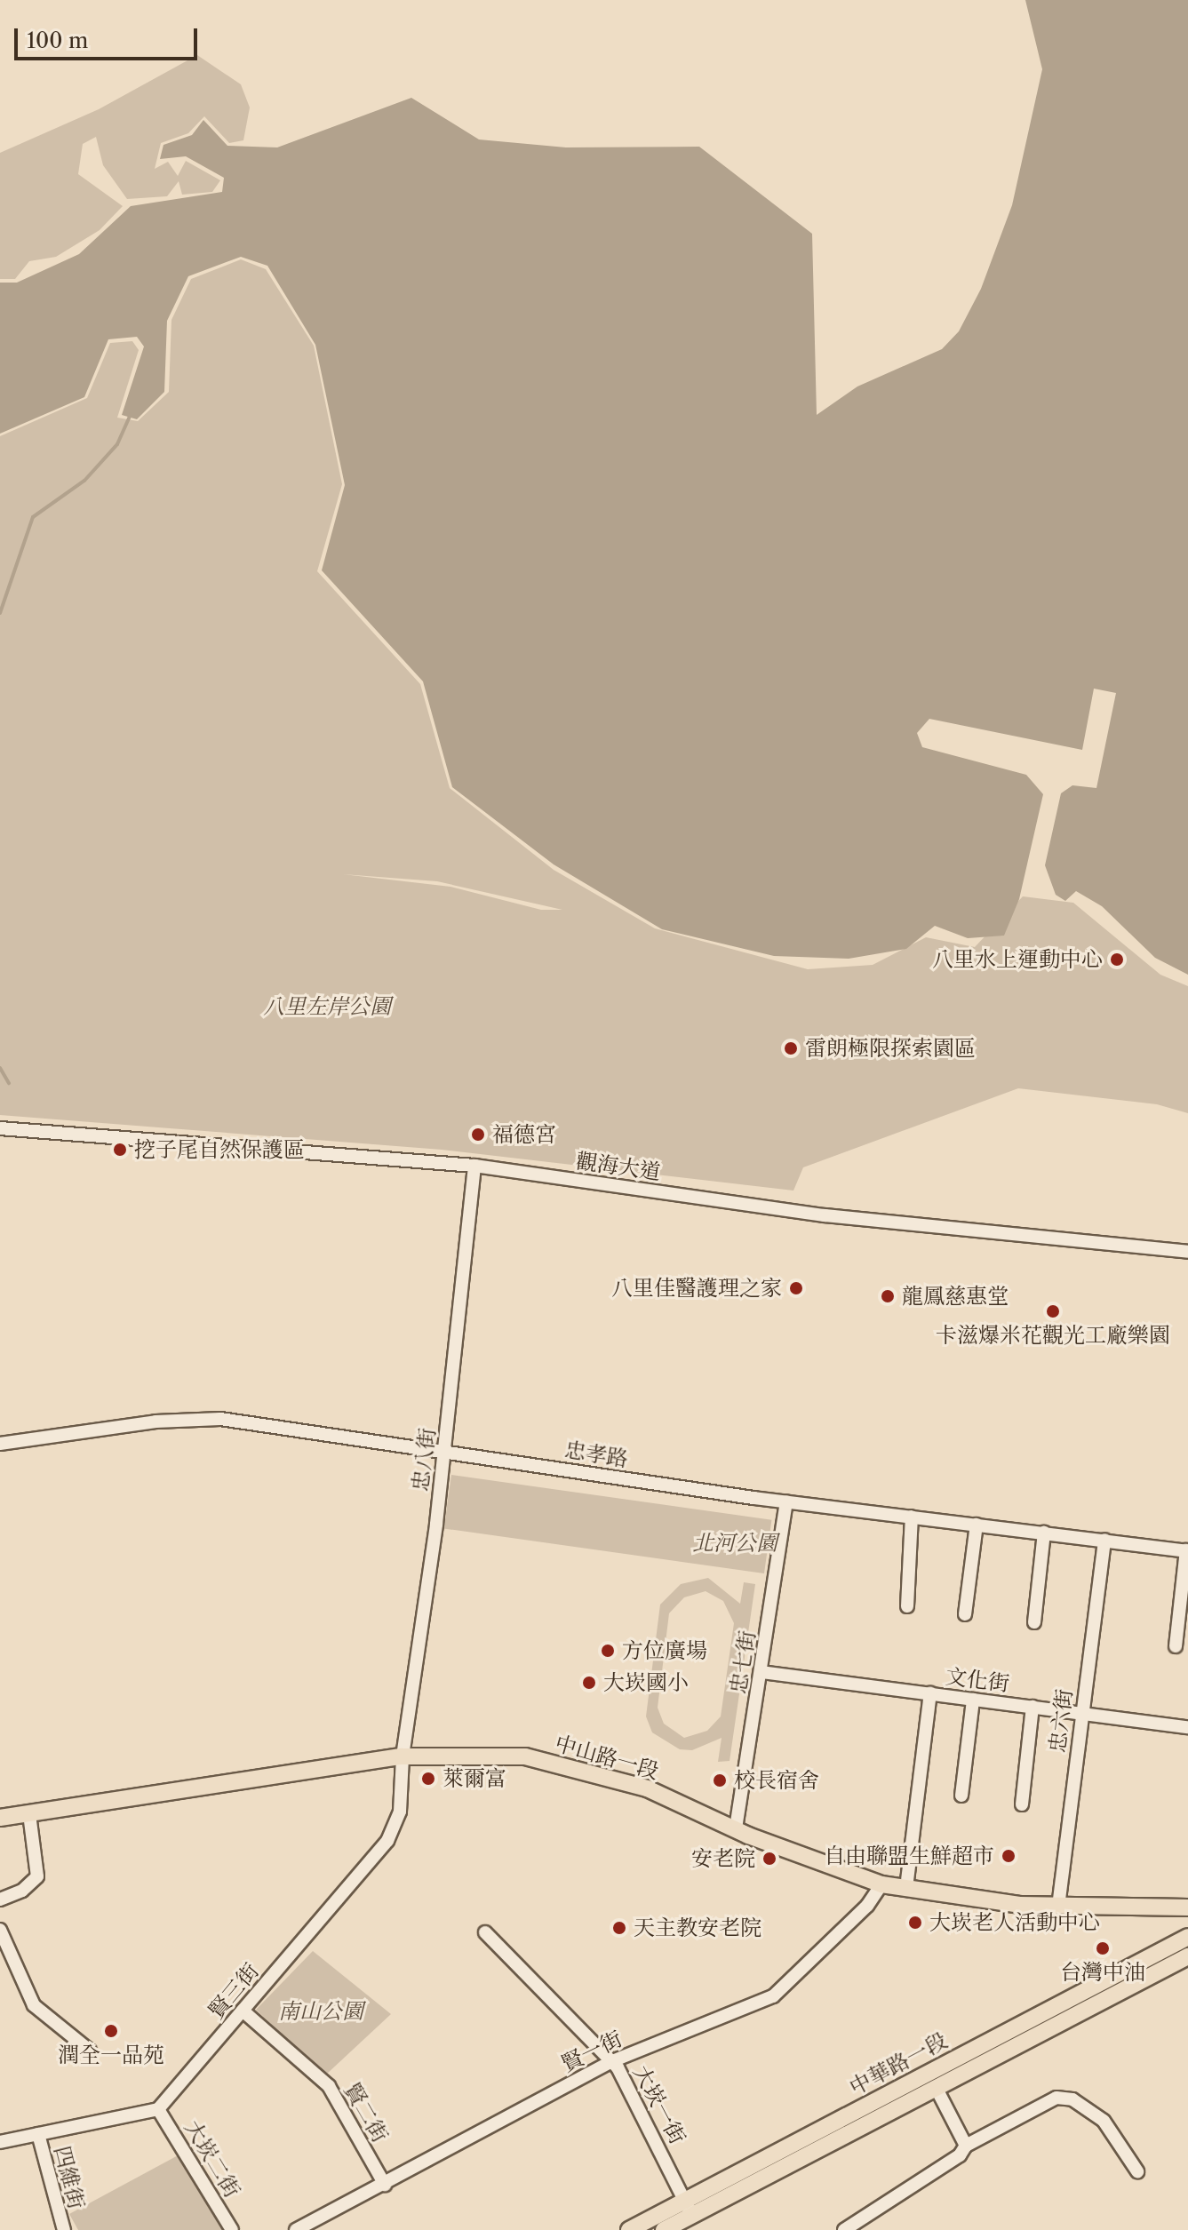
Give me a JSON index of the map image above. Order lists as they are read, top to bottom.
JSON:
{
  "streets": {
    "main road": ["中山路一段", "中華路一段"],
    "street": [
      "觀海大道",
      "忠孝路",
      "忠八街",
      "忠七街",
      "文化街",
      "忠六街",
      "賢三街",
      "賢一街",
      "大崁一街",
      "賢二街",
      "大崁二街",
      "四維街"
    ]
  },
  "crossings": [
    ["觀海大道", "忠八街"],
    ["忠孝路", "忠八街"],
    ["忠孝路", "忠七街"],
    ["忠孝路", "忠六街"],
    ["忠八街", "中山路一段"],
    ["忠八街", "賢三街"],
    ["忠七街", "文化街"],
    ["忠七街", "中山路一段"],
    ["文化街", "忠六街"],
    ["忠六街", "中山路一段"],
    ["中山路一段", "賢三街"],
    ["中山路一段", "賢一街"],
    ["賢三街", "賢二街"],
    ["賢三街", "大崁二街"],
    ["賢一街", "大崁一街"],
    ["賢一街", "賢二街"],
    ["中華路一段", "大崁一街"]
  ],
  "parks": ["八里左岸公園", "北河公園", "南山公園"],
  "places": [
    "八里水上運動中心",
    "雷朗極限探索園區",
    "福德宮",
    "挖子尾自然保護區",
    "八里佳醫護理之家",
    "龍鳳慈惠堂",
    "卡滋爆米花觀光工廠樂園",
    "方位廣場",
    "大崁國小",
    "萊爾富",
    "校長宿舍",
    "自由聯盟生鮮超市",
    "安老院",
    "大崁老人活動中心",
    "天主教安老院",
    "台灣中油",
    "潤全一品苑"
  ],
  "scale_bar": "100 m"
}
